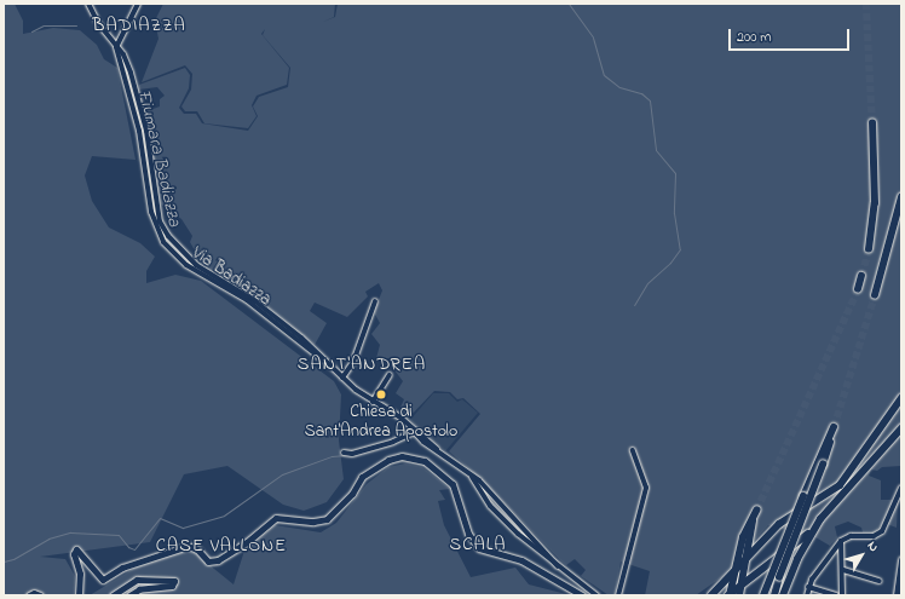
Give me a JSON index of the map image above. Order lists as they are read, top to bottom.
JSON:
{
  "streets": {
    "street": ["Via Badiazza"]
  },
  "districts": [
    "BADIAZZA",
    "SANT'ANDREA",
    "SCALA",
    "CASE VALLONE"
  ],
  "water": ["Fiumara Badiazza"],
  "places": ["Chiesa di Sant'Andrea Apostolo"],
  "scale_bar": "200 m",
  "north": "top right"
}
